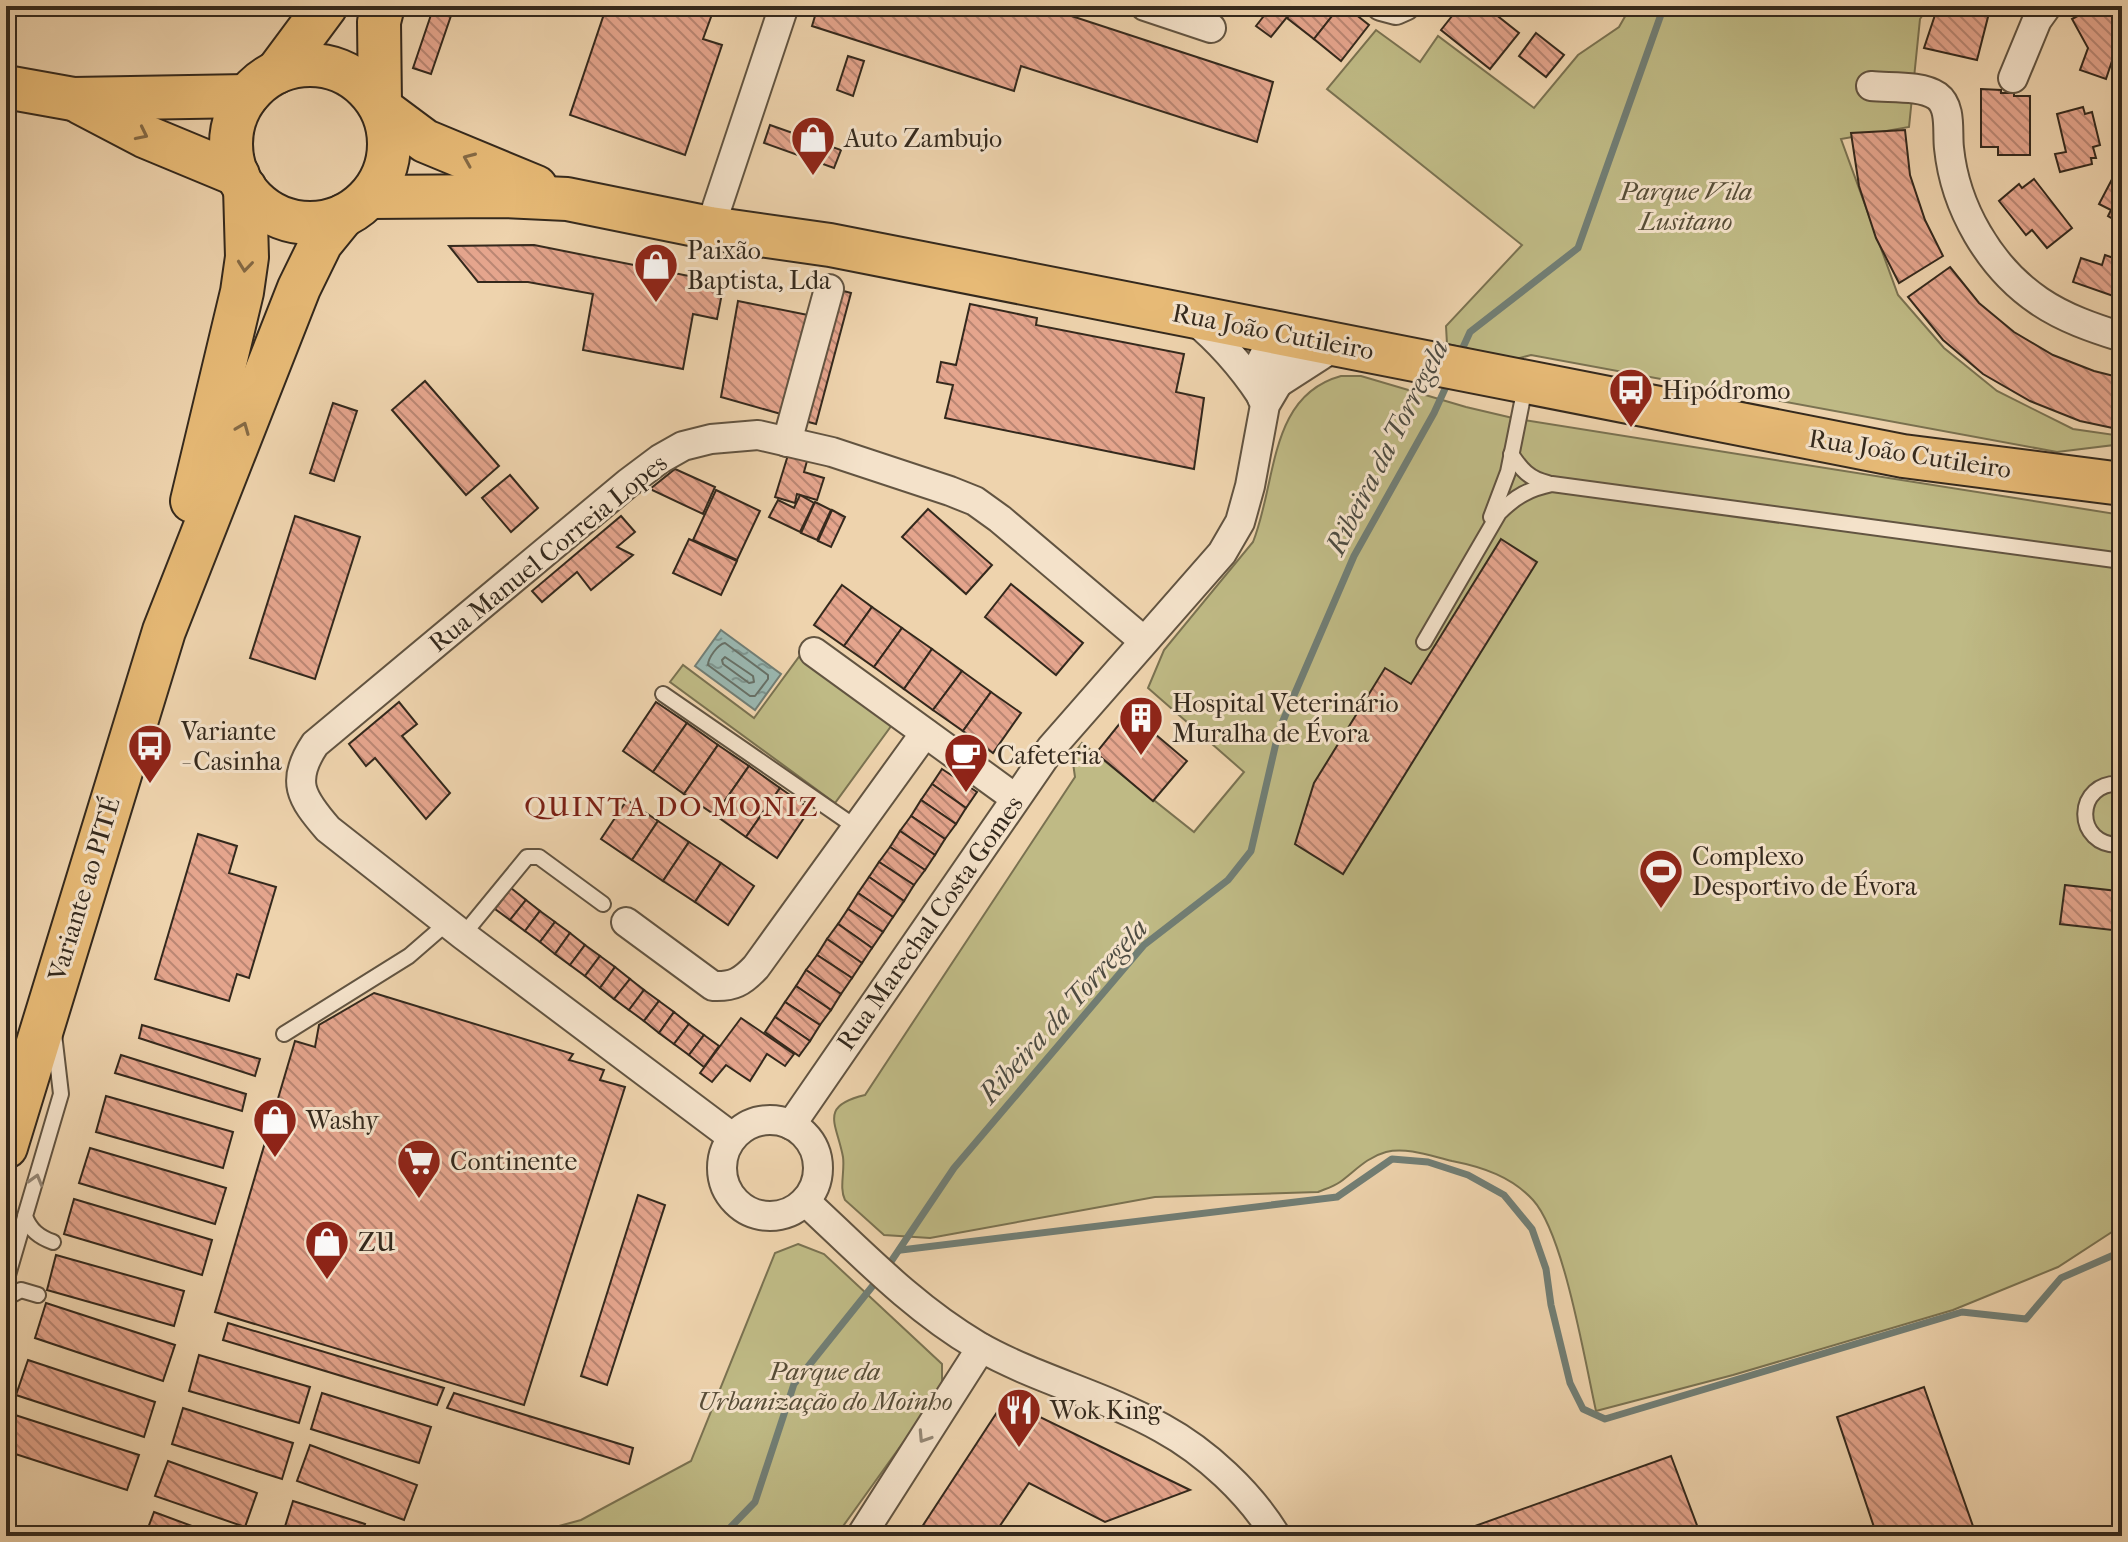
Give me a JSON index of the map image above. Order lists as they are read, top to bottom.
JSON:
{
  "streets": {
    "main road": ["Rua João Cutileiro", "Variante ao PITÉ"],
    "street": ["Rua Manuel Correia Lopes", "Rua Marechal Costa Gomes"]
  },
  "crossings": [
    ["Rua João Cutileiro", "Variante ao PITÉ"],
    ["Rua João Cutileiro", "Rua Marechal Costa Gomes"],
    ["Rua Manuel Correia Lopes", "Rua Marechal Costa Gomes"]
  ],
  "districts": ["QUINTA DO MONIZ"],
  "water": ["Ribeira da Torregela"],
  "parks": ["Parque Vila Lusitano", "Parque da Urbanização do Moinho"],
  "places": {
    "shop": [
      "Auto Zambujo",
      "Paixão Baptista, Lda",
      "Washy",
      "ZU"
    ],
    "bus stop": ["Hipódromo", "Variante - Casinha"],
    "building": ["Hospital Veterinário Muralha de Évora"],
    "cafe": ["Cafeteria"],
    "sports": ["Complexo Desportivo de Évora"],
    "supermarket": ["Continente"],
    "restaurant": ["Wok King"]
  }
}
